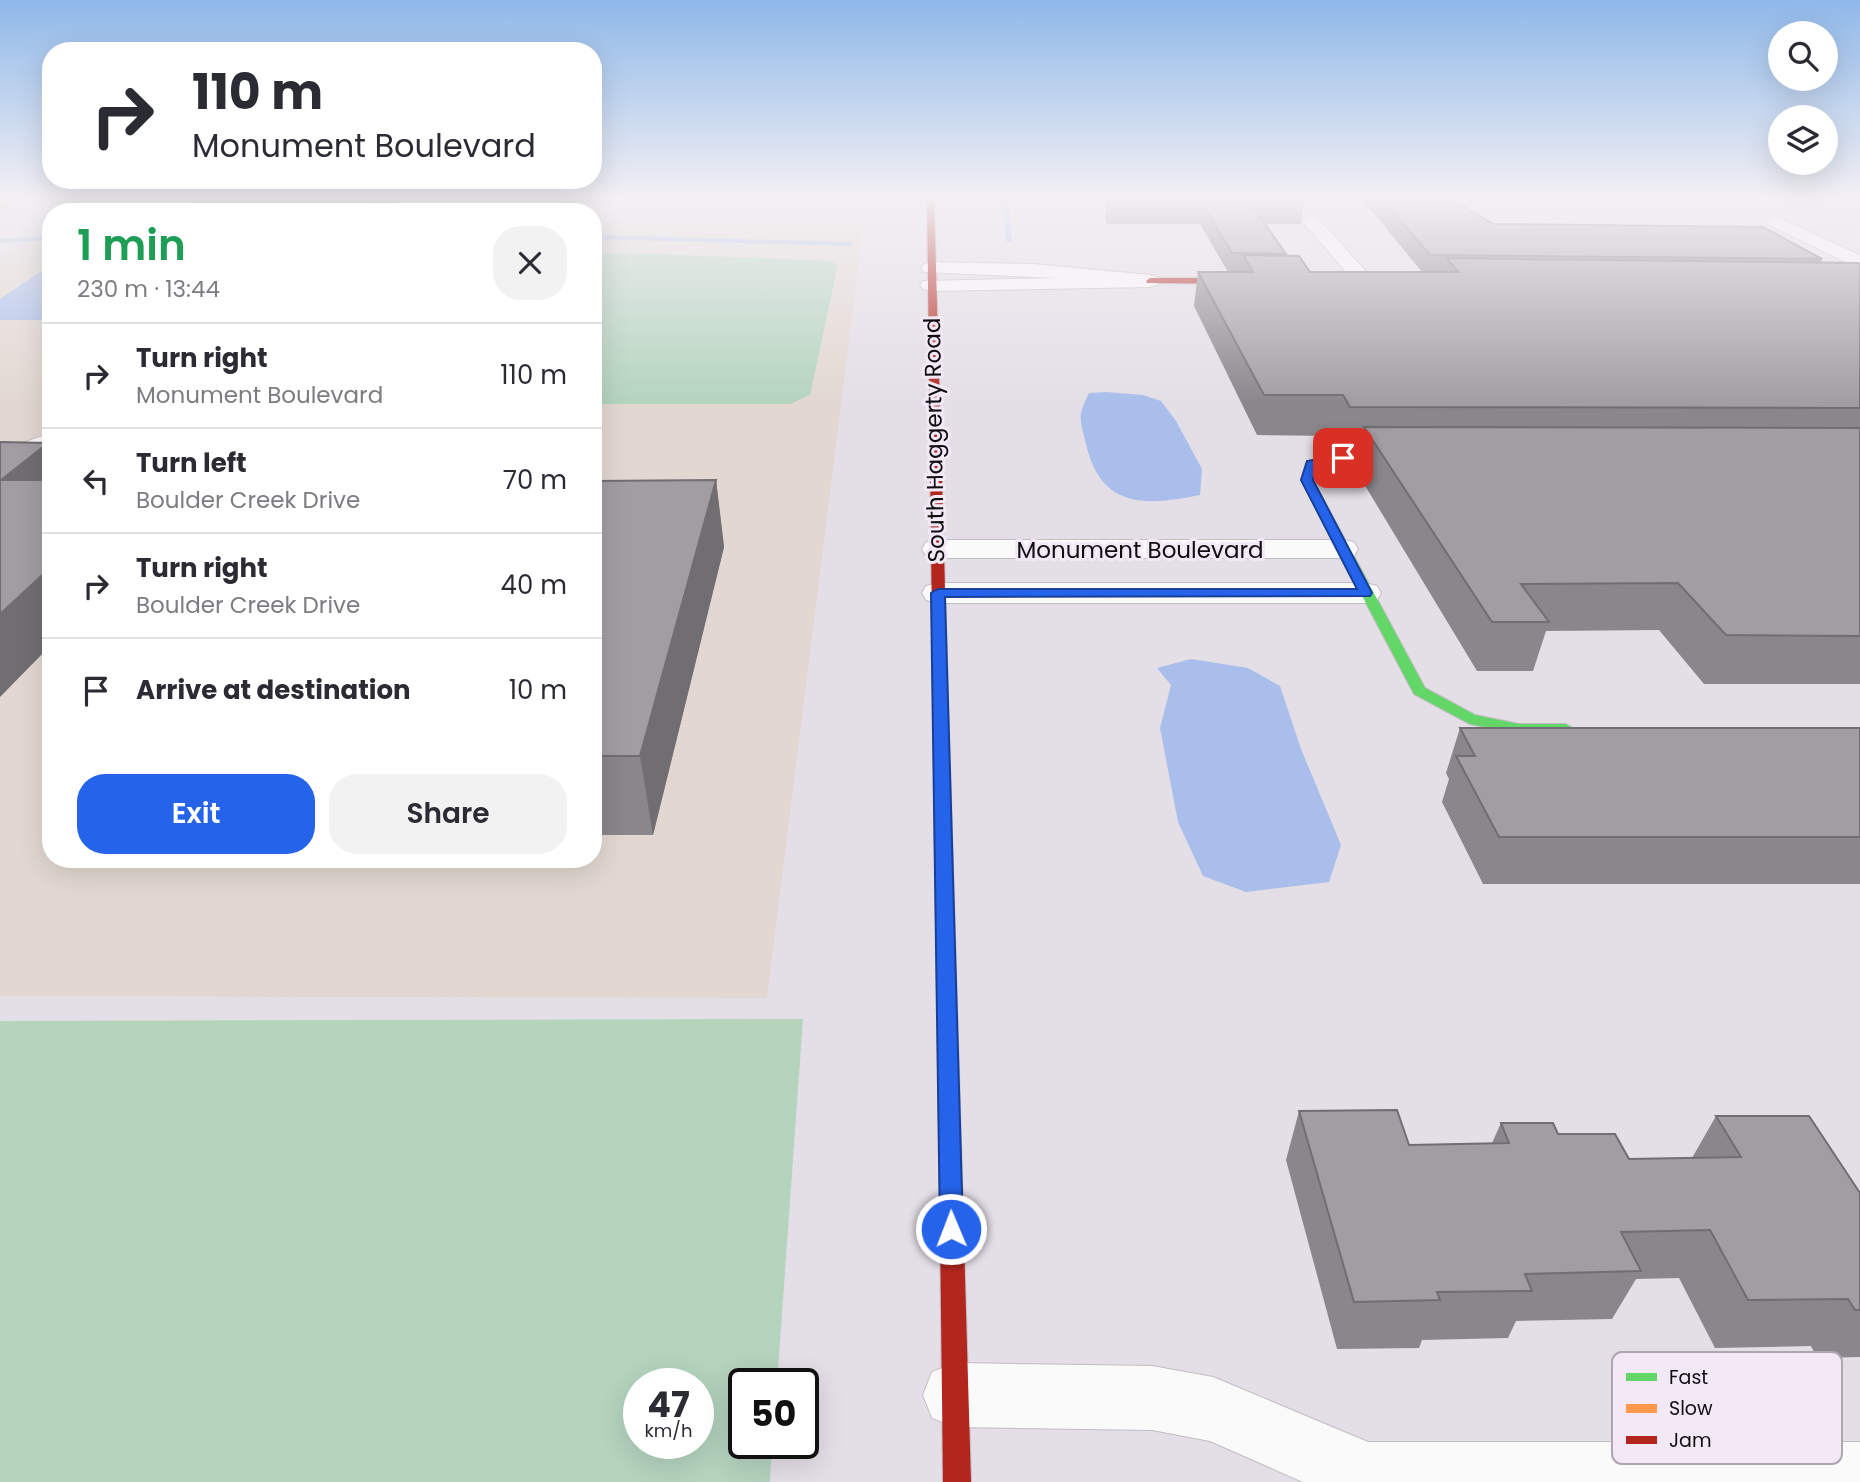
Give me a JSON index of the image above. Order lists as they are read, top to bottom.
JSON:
{
  "streets": {
    "main road": ["South Haggerty Road"],
    "street": ["Monument Boulevard"]
  },
  "crossings": [
    ["South Haggerty Road", "Monument Boulevard"]
  ],
  "legend": ["Fast", "Slow", "Jam"],
  "page": {
    "turn": ["110 m", "Monument Boulevard"],
    "heading": ["1 min", "230 m · 13:44"],
    "list": [
      {
        "name": "Turn right",
        "note": "Monument Boulevard",
        "value": "110 m"
      },
      {
        "name": "Turn left",
        "note": "Boulder Creek Drive",
        "value": "70 m"
      },
      {
        "name": "Turn right",
        "note": "Boulder Creek Drive",
        "value": "40 m"
      },
      {
        "name": "Arrive at destination",
        "value": "10 m"
      }
    ],
    "buttons": ["Exit", "Share"],
    "speed": "47 km/h",
    "limit": "50"
  }
}
